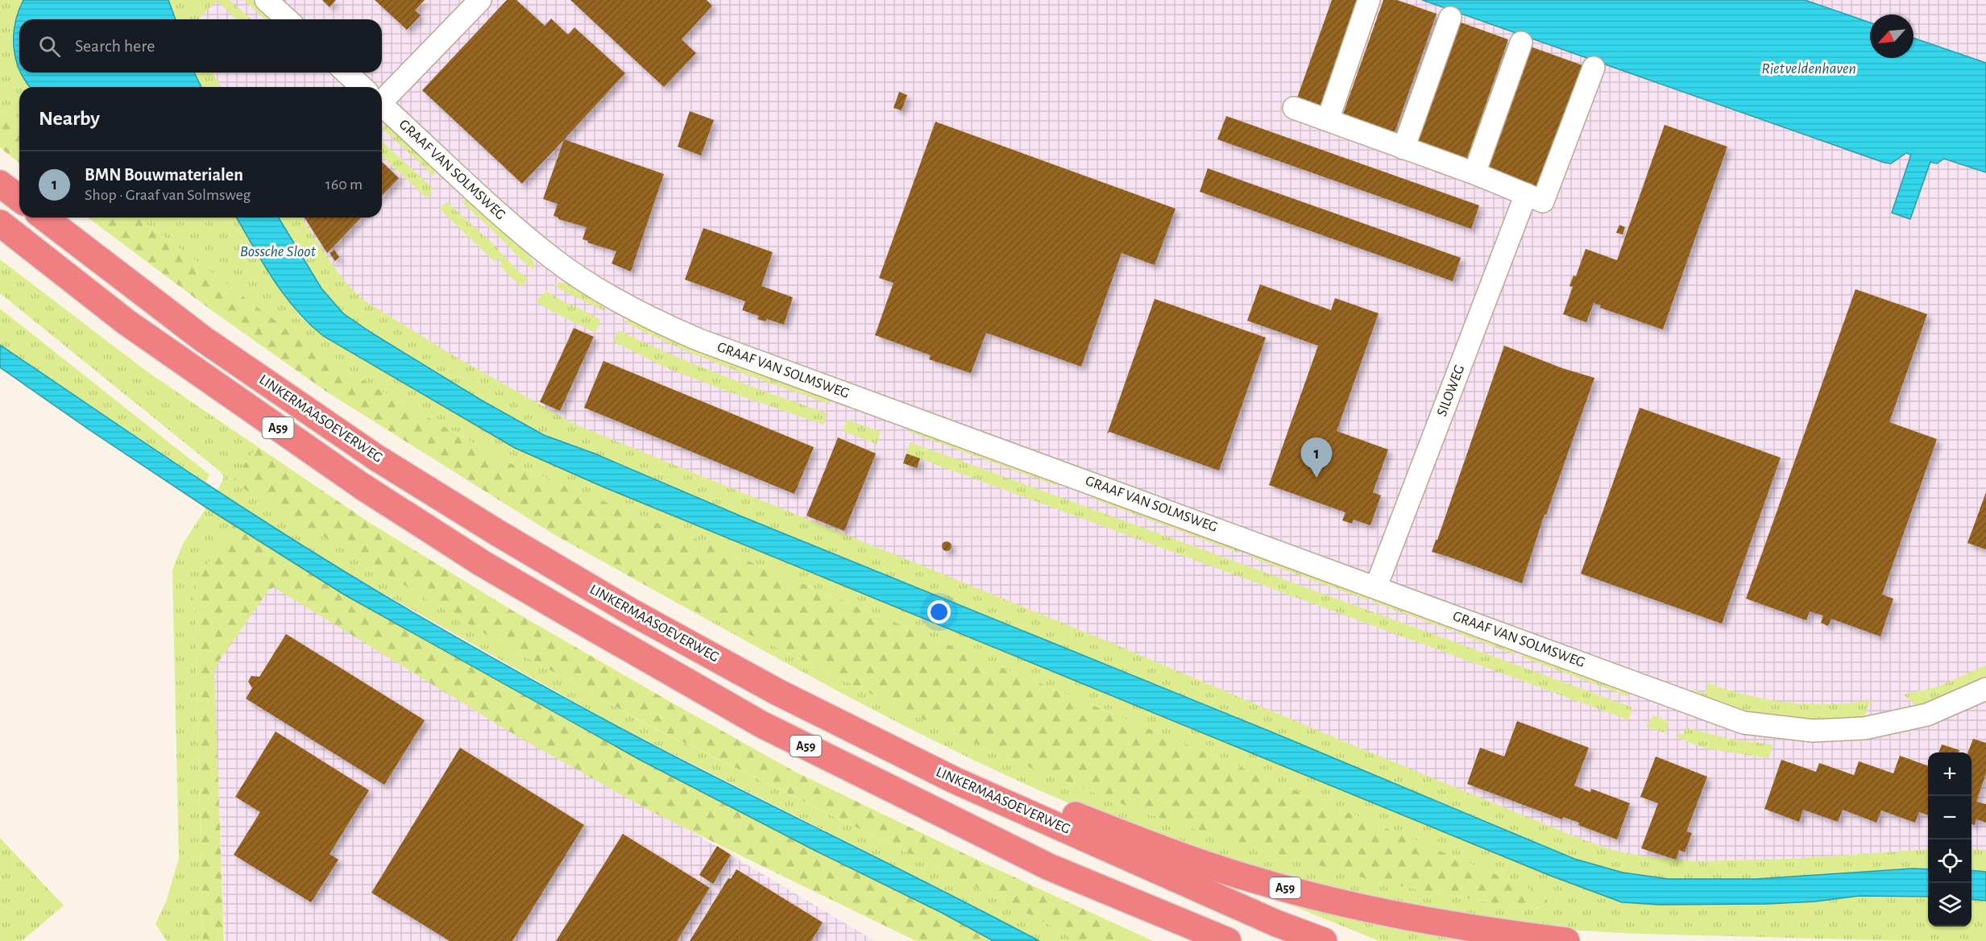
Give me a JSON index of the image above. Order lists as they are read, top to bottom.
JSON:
{
  "streets": {
    "highway": ["LINKERMAASOEVERWEG", "A59"],
    "street": ["GRAAF VAN SOLMSWEG", "SILOWEG"]
  },
  "crossings": [
    ["GRAAF VAN SOLMSWEG", "SILOWEG"],
    ["LINKERMAASOEVERWEG", "A59"]
  ],
  "water": ["Rietveldenhaven", "Bossche Sloot"],
  "north": "bottom left",
  "page": {
    "search": "Search here",
    "heading": "Nearby",
    "list": [
      {
        "mark": "1",
        "name": "BMN Bouwmaterialen",
        "note": "Shop · Graaf van Solmsweg",
        "value": "160 m"
      }
    ],
    "pins": "1",
    "map_buttons": ["+", "−"]
  }
}
